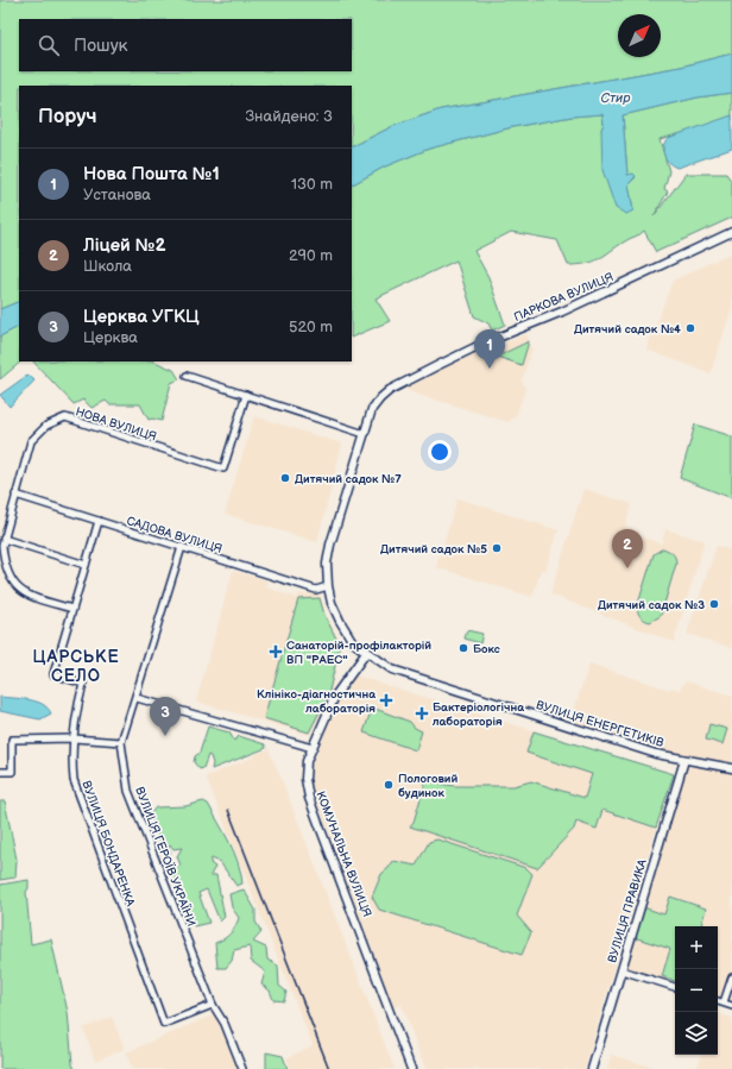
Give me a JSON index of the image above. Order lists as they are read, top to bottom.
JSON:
{
  "streets": {
    "street": [
      "ПАРКОВА ВУЛИЦЯ",
      "НОВА ВУЛИЦЯ",
      "САДОВА ВУЛИЦЯ",
      "ВУЛИЦЯ ЕНЕРГЕТИКІВ",
      "ВУЛИЦЯ БОНДАРЕНКА",
      "КОМУНАЛЬНА ВУЛИЦЯ",
      "ВУЛИЦЯ ГЕРОЇВ УКРАЇНИ",
      "ВУЛИЦЯ ПРАВИКА"
    ]
  },
  "crossings": [
    ["ПАРКОВА ВУЛИЦЯ", "ВУЛИЦЯ ЕНЕРГЕТИКІВ"],
    ["НОВА ВУЛИЦЯ", "САДОВА ВУЛИЦЯ"],
    ["НОВА ВУЛИЦЯ", "ВУЛИЦЯ БОНДАРЕНКА"],
    ["САДОВА ВУЛИЦЯ", "ВУЛИЦЯ ЕНЕРГЕТИКІВ"],
    ["САДОВА ВУЛИЦЯ", "ВУЛИЦЯ БОНДАРЕНКА"],
    ["САДОВА ВУЛИЦЯ", "ВУЛИЦЯ ГЕРОЇВ УКРАЇНИ"],
    ["ВУЛИЦЯ ЕНЕРГЕТИКІВ", "КОМУНАЛЬНА ВУЛИЦЯ"],
    ["ВУЛИЦЯ ЕНЕРГЕТИКІВ", "ВУЛИЦЯ ПРАВИКА"],
    ["ВУЛИЦЯ БОНДАРЕНКА", "ВУЛИЦЯ ГЕРОЇВ УКРАЇНИ"]
  ],
  "districts": ["ЦАРСЬКЕ СЕЛО"],
  "water": ["Стир"],
  "places": {
    "other": [
      "Дитячий садок №4",
      "Дитячий садок №7",
      "Дитячий садок №5",
      "Дитячий садок №3",
      "Бокс",
      "Пологовий будинок"
    ],
    "health": ["Санаторій-профілакторій ВП \"РАЕС\"", "Клініко-діагностична лабораторія", "Бактеріологічна лабораторія"]
  },
  "north": "top right",
  "page": {
    "search": "Пошук",
    "heading": ["Поруч", "Знайдено: 3"],
    "list": [
      {
        "mark": "1",
        "name": "Нова Пошта №1",
        "note": "Установа",
        "value": "130 m"
      },
      {
        "mark": "2",
        "name": "Ліцей №2",
        "note": "Школа",
        "value": "290 m"
      },
      {
        "mark": "3",
        "name": "Церква УГКЦ",
        "note": "Церква",
        "value": "520 m"
      }
    ],
    "pins": ["1", "2", "3"],
    "map_buttons": ["+", "−"]
  }
}
